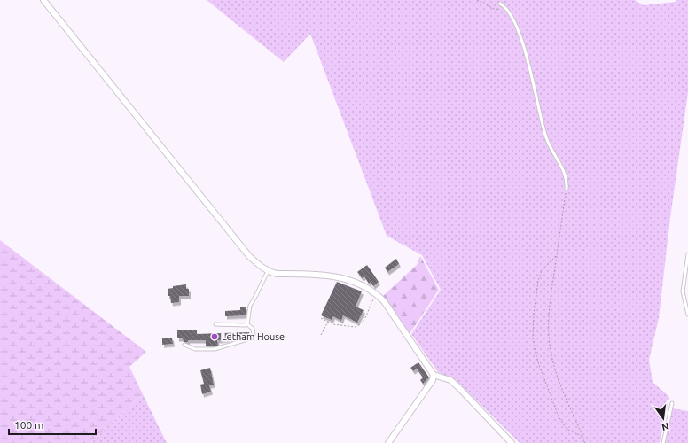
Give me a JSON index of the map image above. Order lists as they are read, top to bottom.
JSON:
{
  "places": ["Letham House"],
  "scale_bar": "100 m",
  "north": "bottom"
}
